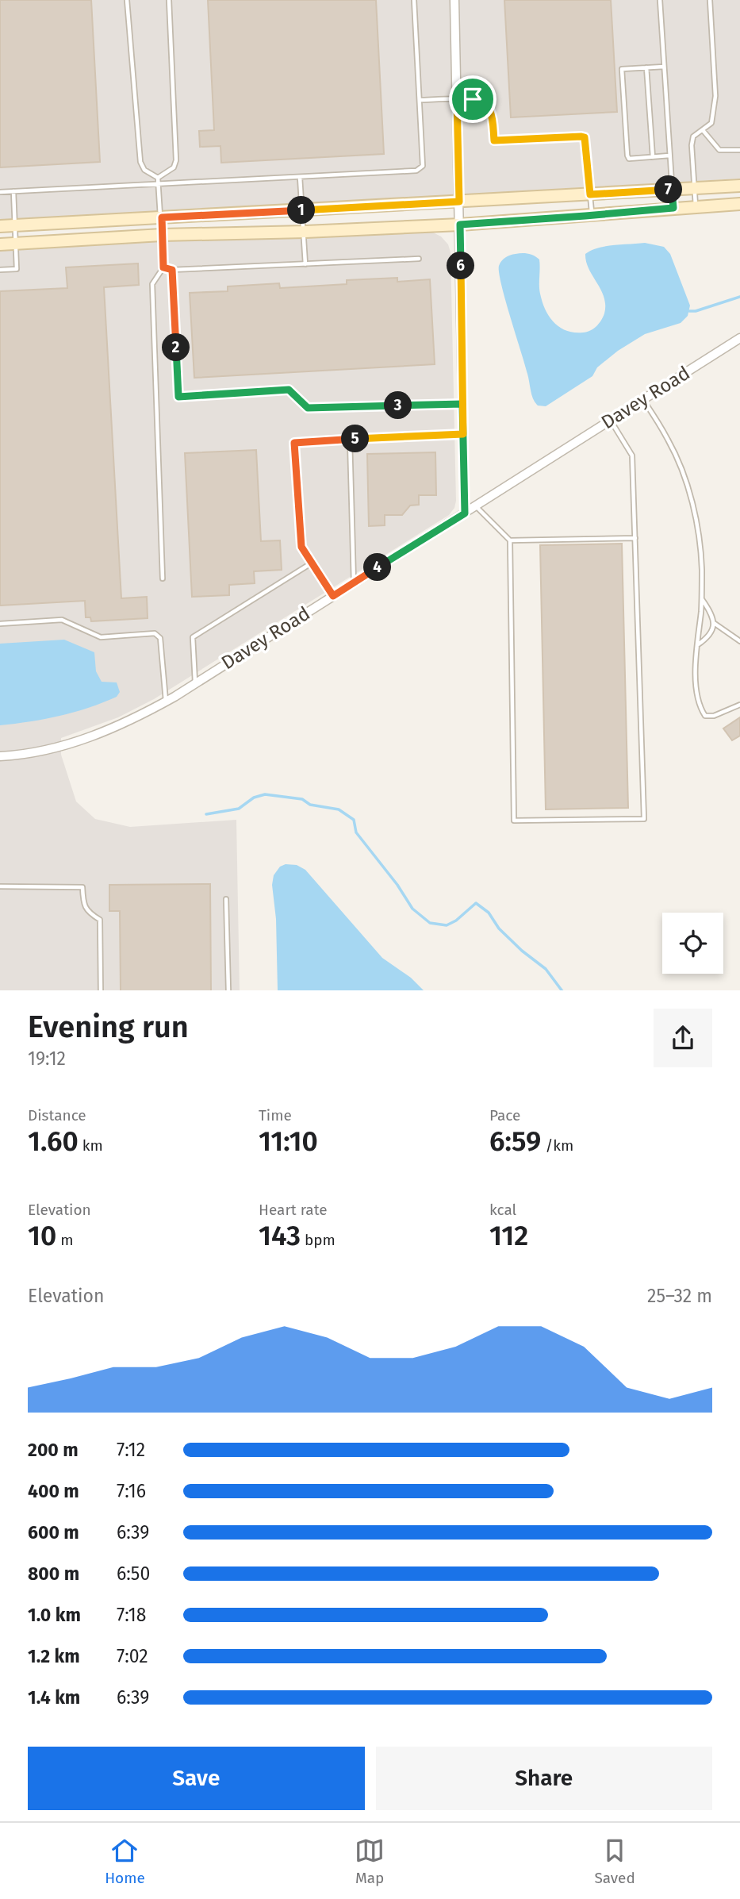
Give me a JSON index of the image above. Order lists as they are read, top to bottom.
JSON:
{
  "streets": {
    "street": ["Davey Road"]
  },
  "page": {
    "pins": [
      "7",
      "1",
      "6",
      "2",
      "3",
      "5",
      "4"
    ],
    "heading": ["Evening run", "19:12"],
    "stats": [
      ["Distance", "1.60 km"],
      ["Time", "11:10"],
      ["Pace", "6:59 /km"],
      ["Elevation", "10 m"],
      ["Heart rate", "143 bpm"],
      ["kcal", "112"]
    ],
    "chart": ["Elevation", "25–32 m"],
    "list": [
      {
        "name": "200 m",
        "note": "7:12"
      },
      {
        "name": "400 m",
        "note": "7:16"
      },
      {
        "name": "600 m",
        "note": "6:39"
      },
      {
        "name": "800 m",
        "note": "6:50"
      },
      {
        "name": "1.0 km",
        "note": "7:18"
      },
      {
        "name": "1.2 km",
        "note": "7:02"
      },
      {
        "name": "1.4 km",
        "note": "6:39"
      }
    ],
    "buttons": ["Save", "Share"],
    "tabs": ["Home", "Map", "Saved"]
  }
}
